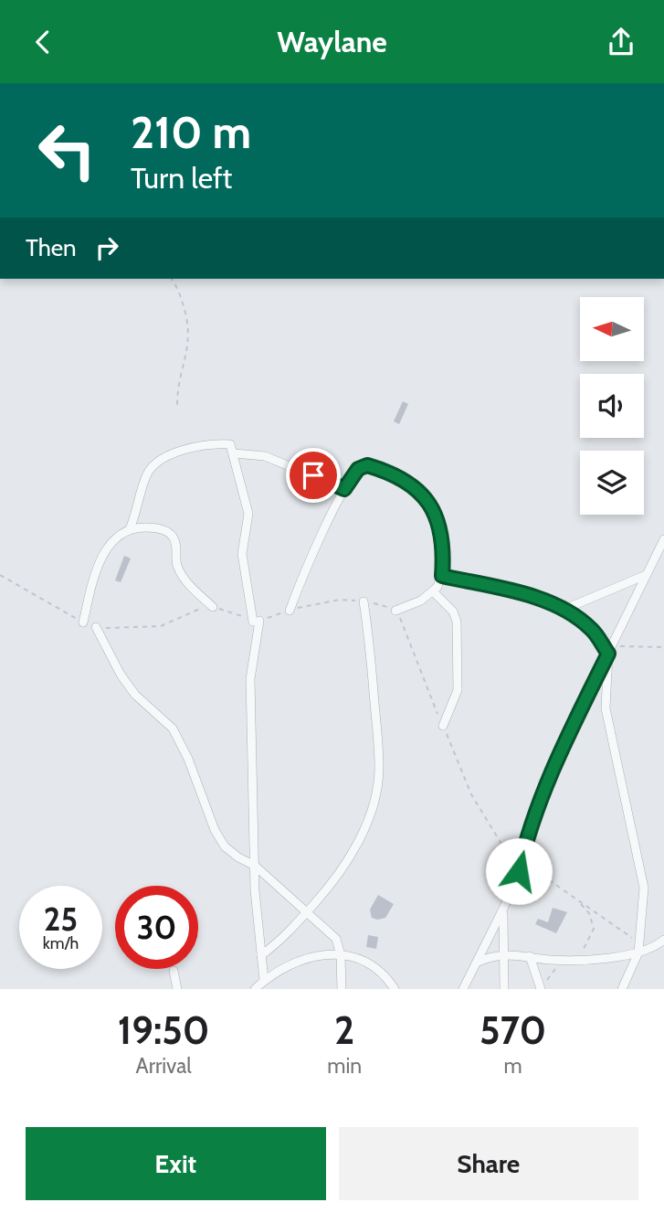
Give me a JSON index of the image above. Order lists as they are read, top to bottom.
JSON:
{
  "north": "left",
  "page": {
    "header": "Waylane",
    "turn": ["210 m", "Turn left"],
    "then": "Then",
    "speed": "25 km/h",
    "limit": "30",
    "eta": [
      "19:50",
      "Arrival",
      "2",
      "min",
      "570",
      "m"
    ],
    "buttons": ["Exit", "Share"]
  }
}
